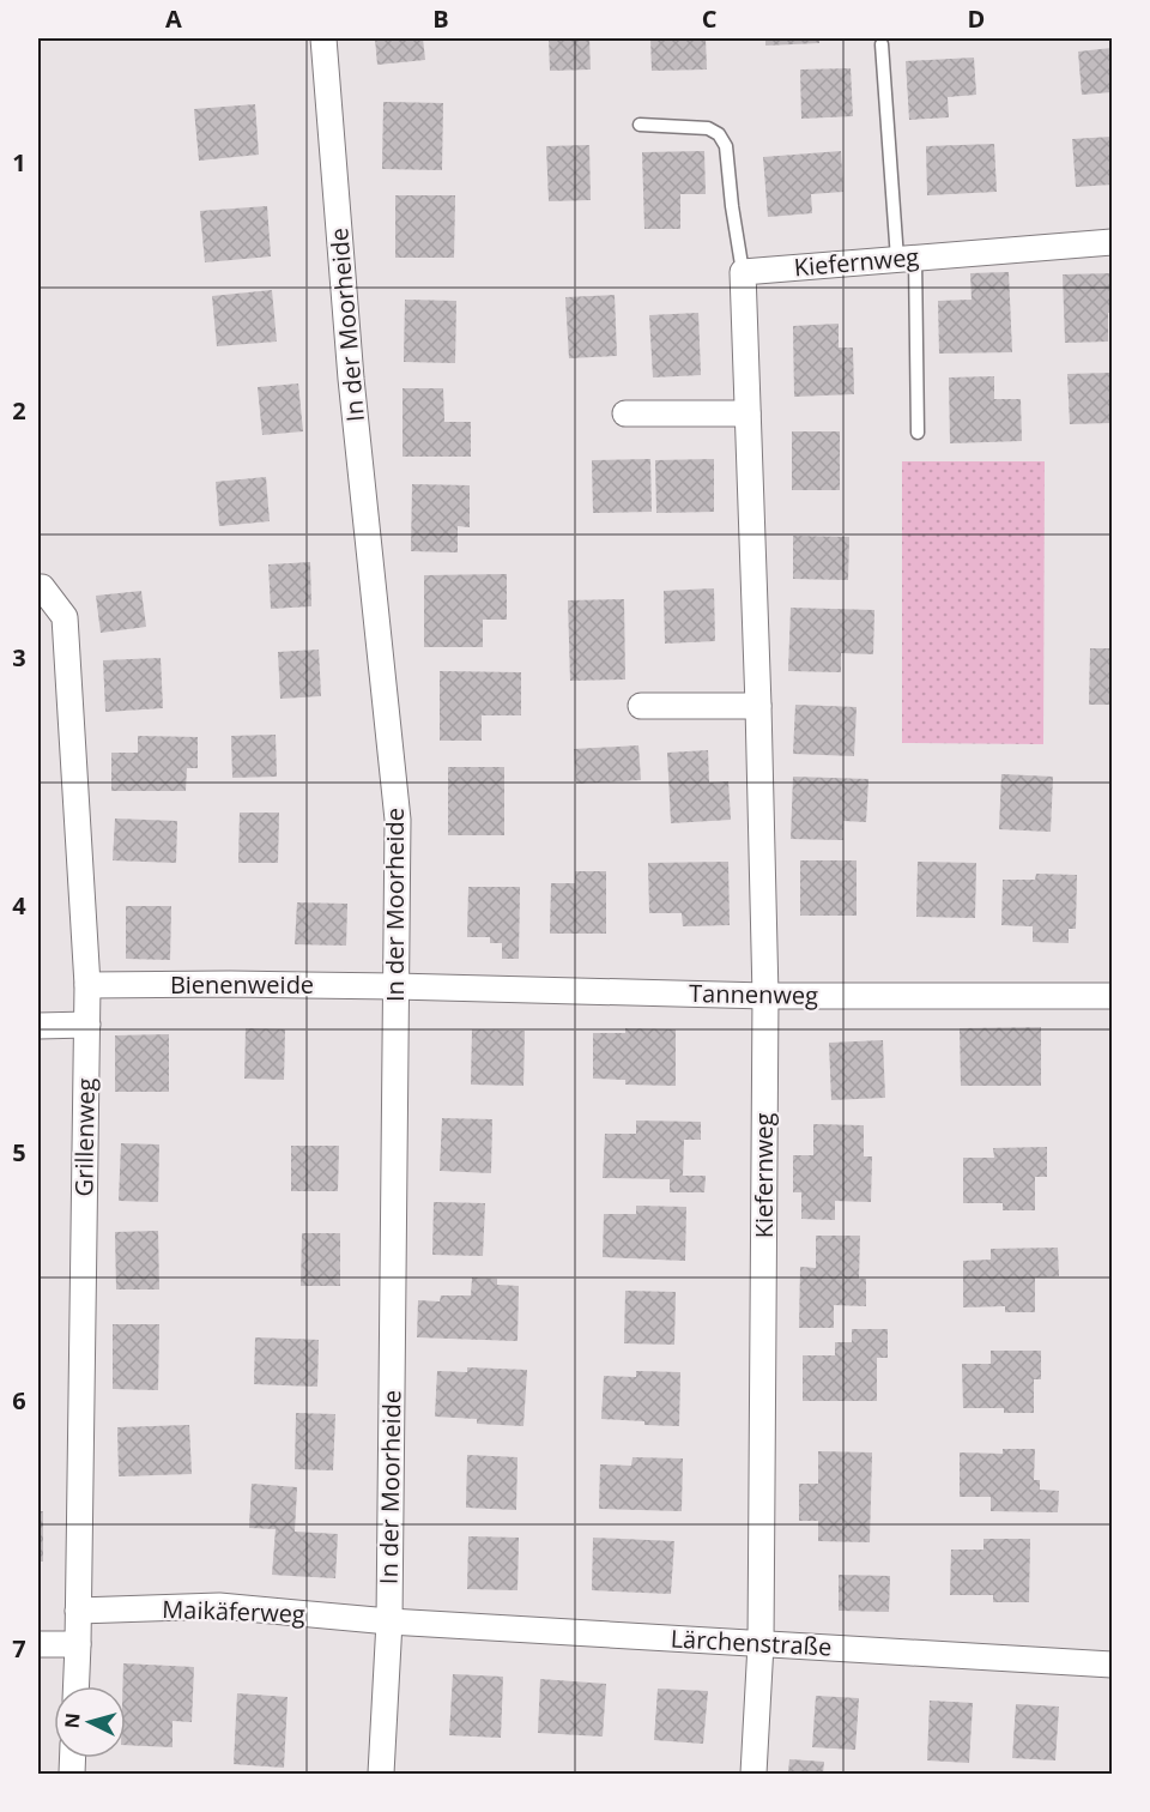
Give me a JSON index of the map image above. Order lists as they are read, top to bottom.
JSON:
{
  "streets": {
    "street": [
      "Kiefernweg",
      "In der Moorheide",
      "Bienenweide",
      "Tannenweg",
      "Grillenweg",
      "Maikäferweg",
      "Lärchenstraße"
    ]
  },
  "crossings": [
    ["Kiefernweg", "Tannenweg"],
    ["Kiefernweg", "Lärchenstraße"],
    ["In der Moorheide", "Bienenweide"],
    ["In der Moorheide", "Tannenweg"],
    ["In der Moorheide", "Maikäferweg"],
    ["In der Moorheide", "Lärchenstraße"],
    ["Bienenweide", "Tannenweg"],
    ["Bienenweide", "Grillenweg"],
    ["Grillenweg", "Maikäferweg"],
    ["Maikäferweg", "Lärchenstraße"]
  ],
  "north": "left",
  "grid": {
    "columns": [
      "A",
      "B",
      "C",
      "D"
    ],
    "rows": [
      "1",
      "2",
      "3",
      "4",
      "5",
      "6",
      "7"
    ]
  }
}
